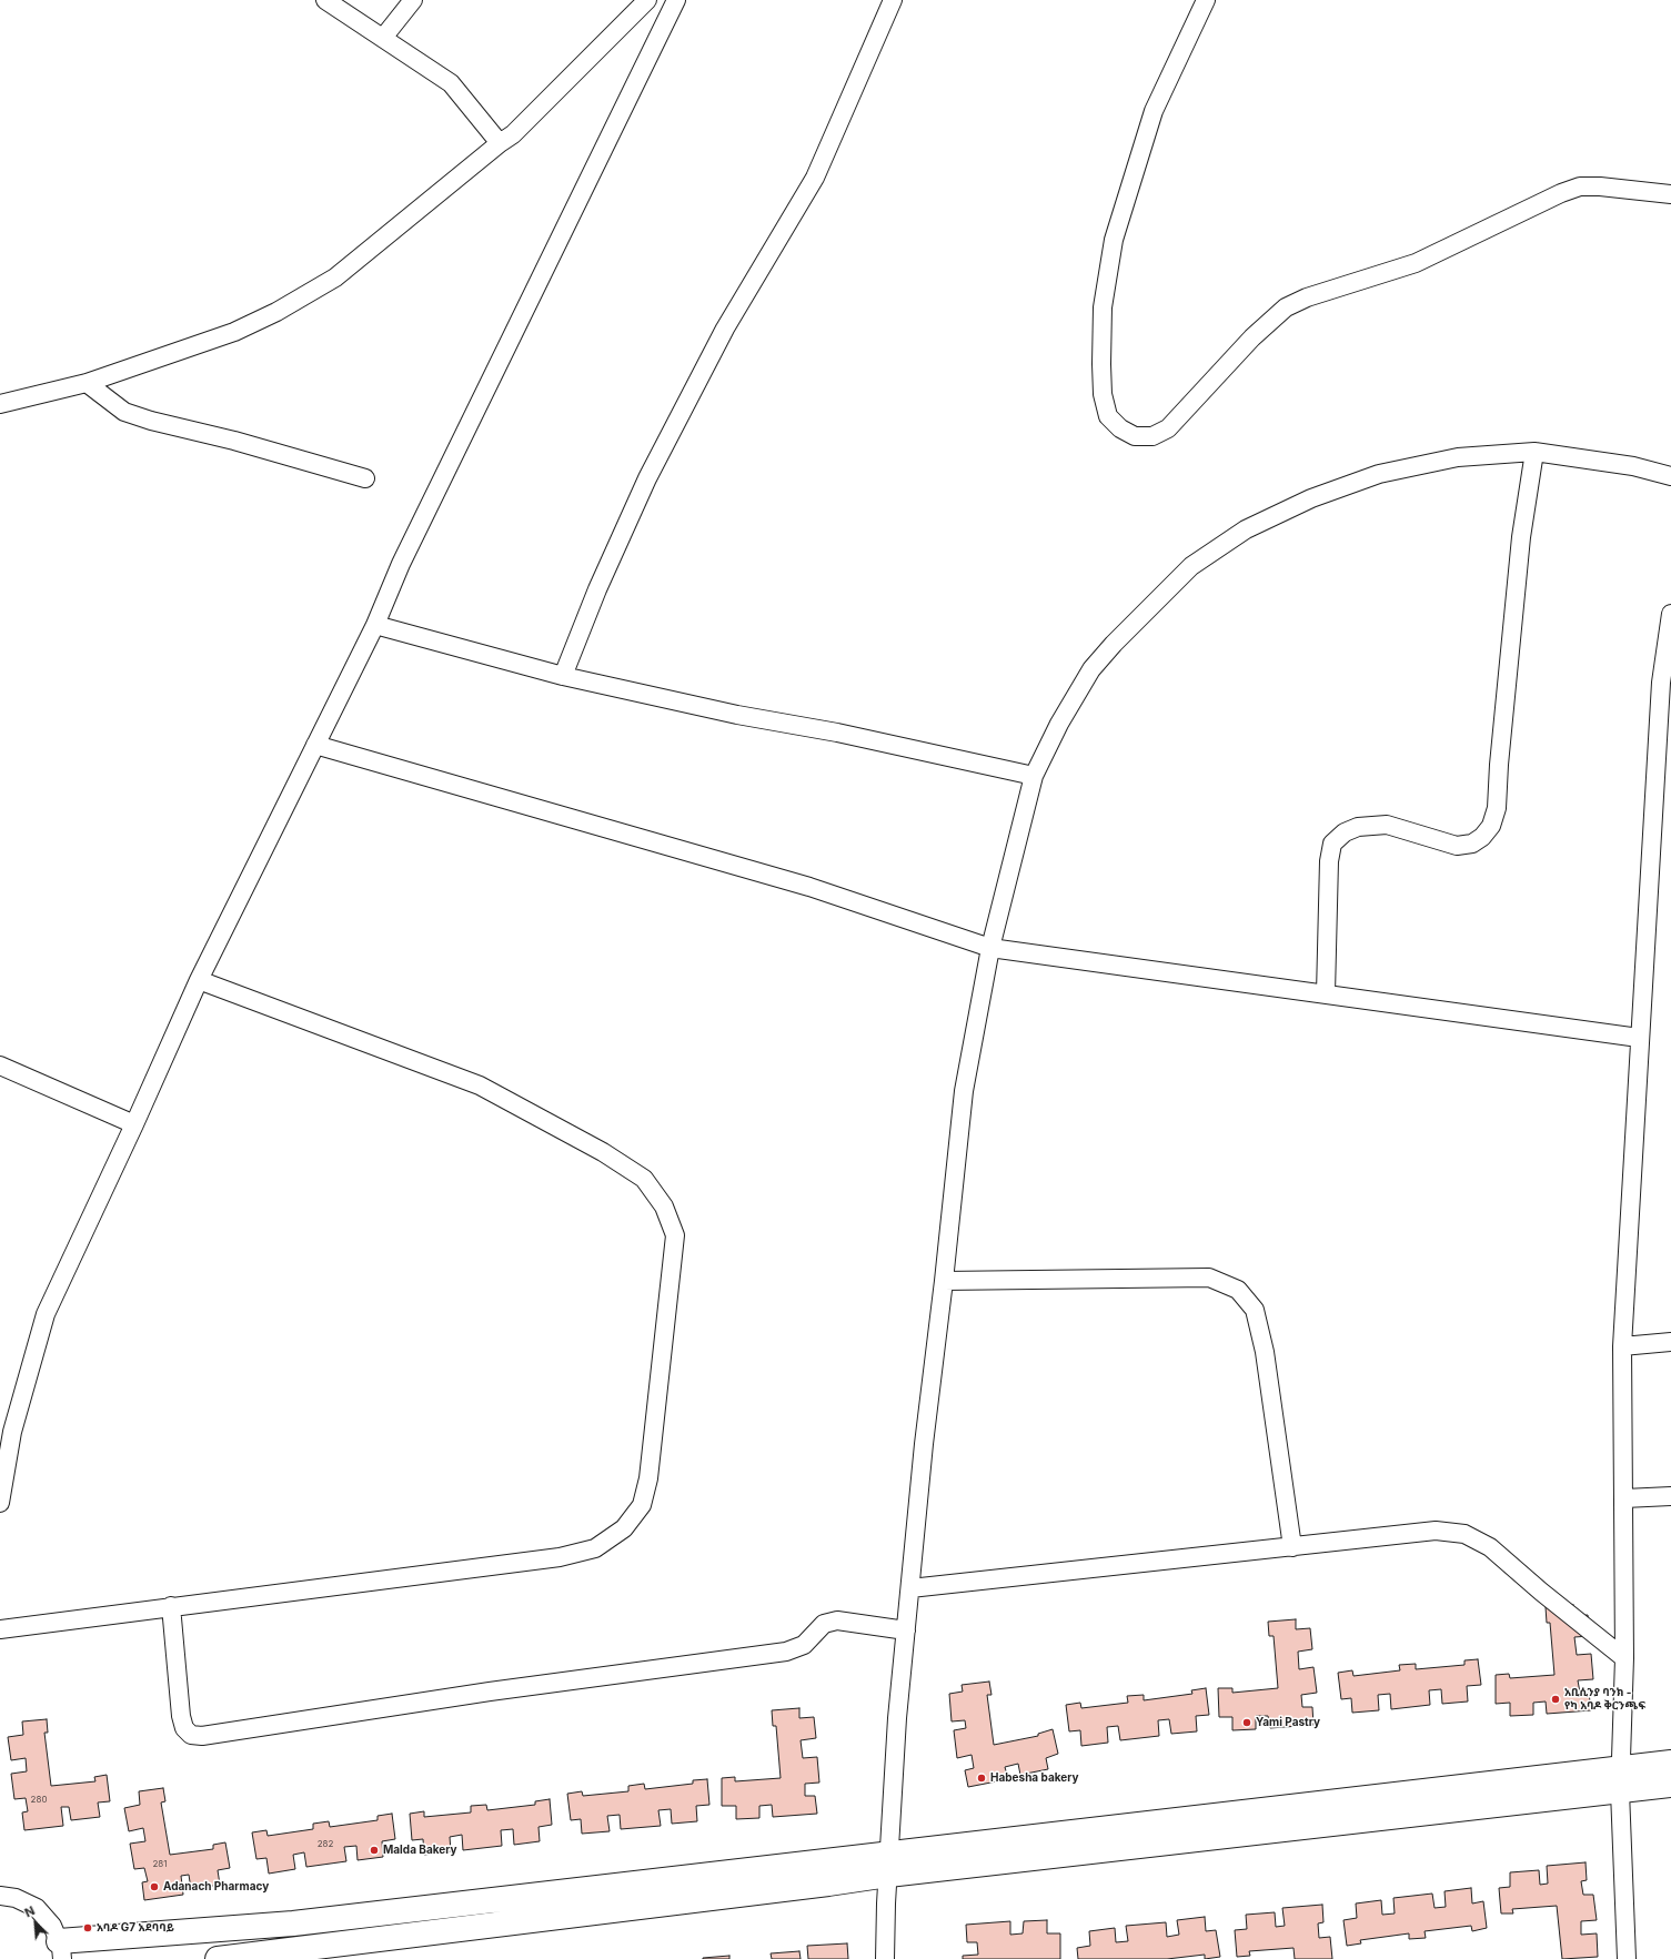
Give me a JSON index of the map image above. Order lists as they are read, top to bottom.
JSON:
{
  "places": [
    "አቢሲንያ ባንክ - የካ አባዶ ቅርንጫፍ",
    "Yami Pastry",
    "Habesha bakery",
    "Malda Bakery",
    "Adanach Pharmacy",
    "አባዶ G7 አደባባይ"
  ],
  "house_numbers": ["280", "282", "281"],
  "north": "top left"
}
